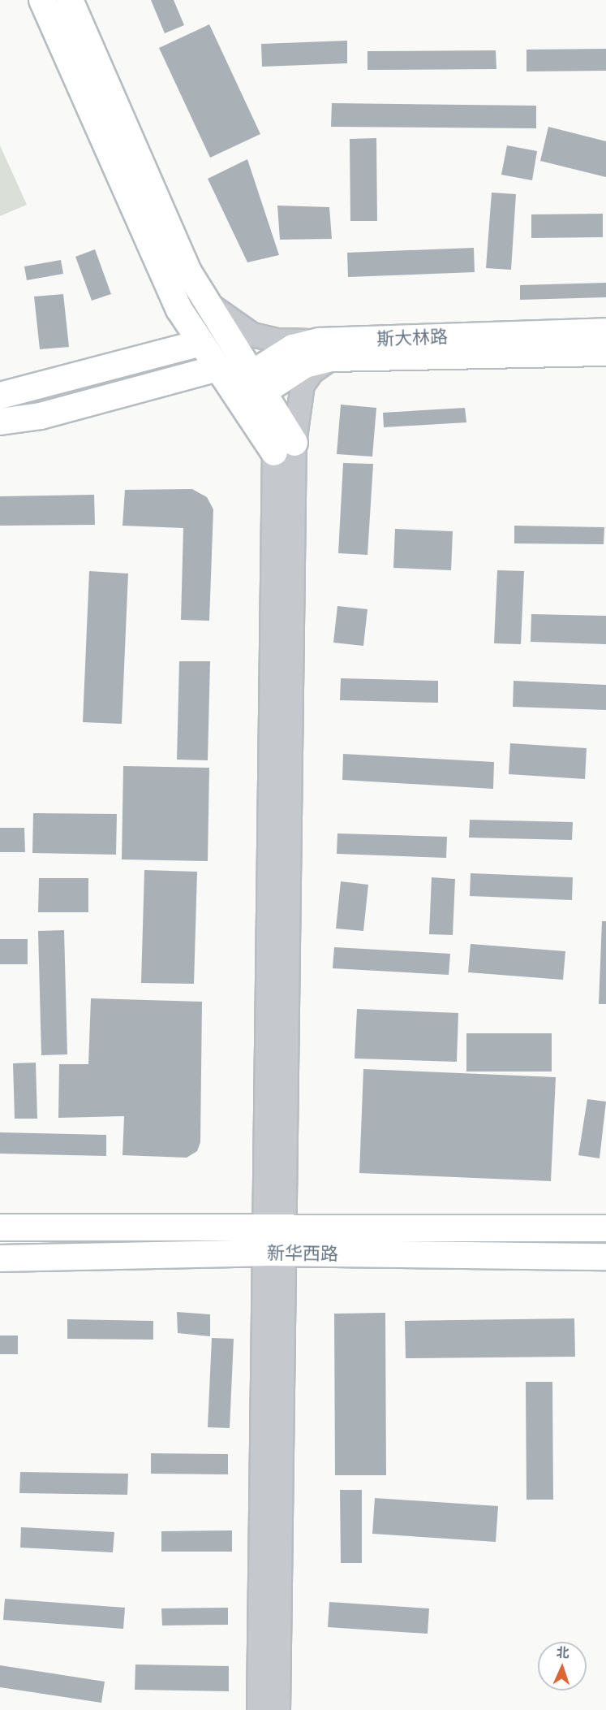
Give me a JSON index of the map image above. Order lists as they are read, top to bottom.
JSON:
{
  "streets": {
    "main road": ["斯大林路", "新华西路"]
  },
  "north": "top"
}
